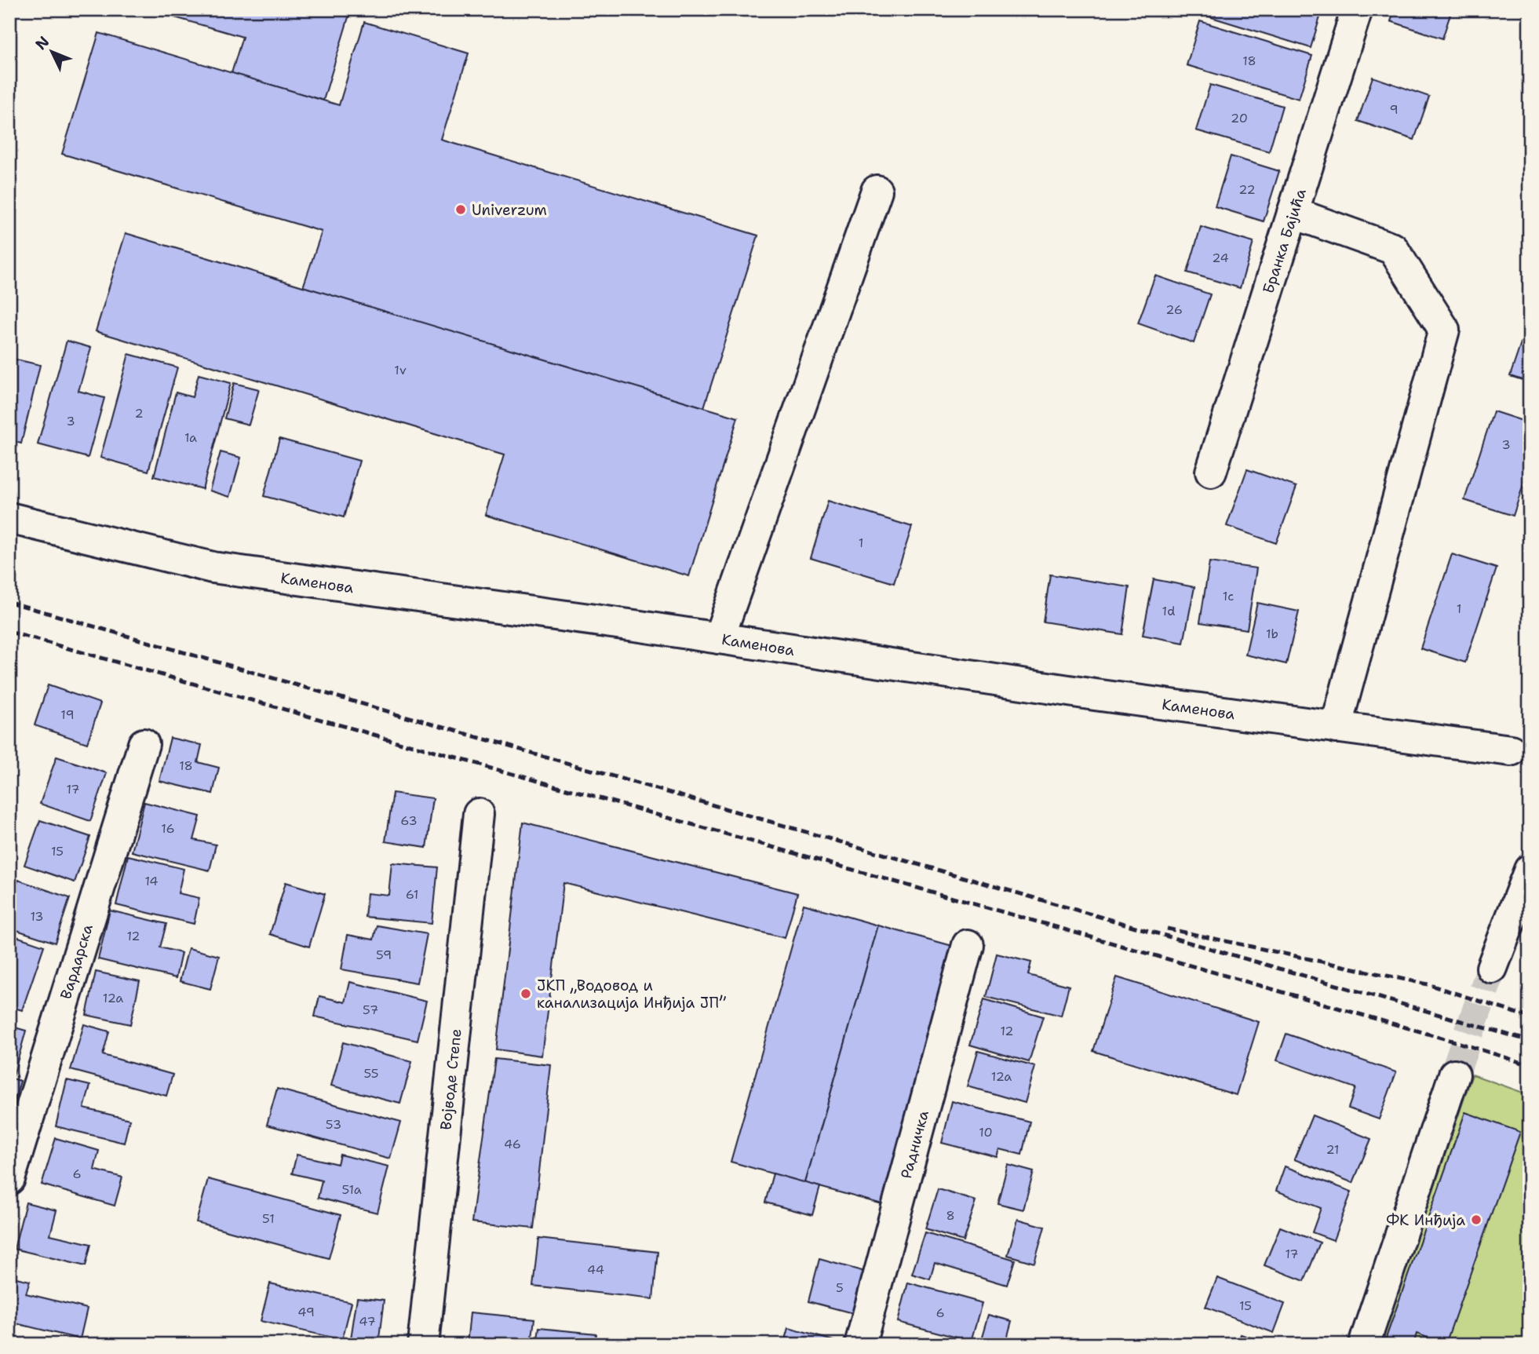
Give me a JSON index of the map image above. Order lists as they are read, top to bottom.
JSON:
{
  "streets": {
    "street": [
      "Бранка Бајића",
      "Каменова",
      "Вардарска",
      "Војводе Степе",
      "Радничка"
    ]
  },
  "places": ["Univerzum", "ЈКП „Водовод и канализација Инђија ЈП”", "ФК Инђија"],
  "house_numbers": [
    "18",
    "9",
    "20",
    "22",
    "24",
    "26",
    "1v",
    "2",
    "3",
    "1a",
    "3",
    "1",
    "1c",
    "1",
    "1d",
    "1b",
    "19",
    "18",
    "17",
    "63",
    "16",
    "15",
    "14",
    "61",
    "13",
    "12",
    "59",
    "12a",
    "57",
    "12",
    "55",
    "12a",
    "53",
    "10",
    "46",
    "21",
    "6",
    "51a",
    "8",
    "51",
    "17",
    "44",
    "5",
    "15",
    "49",
    "6",
    "47"
  ],
  "north": "top left"
}
